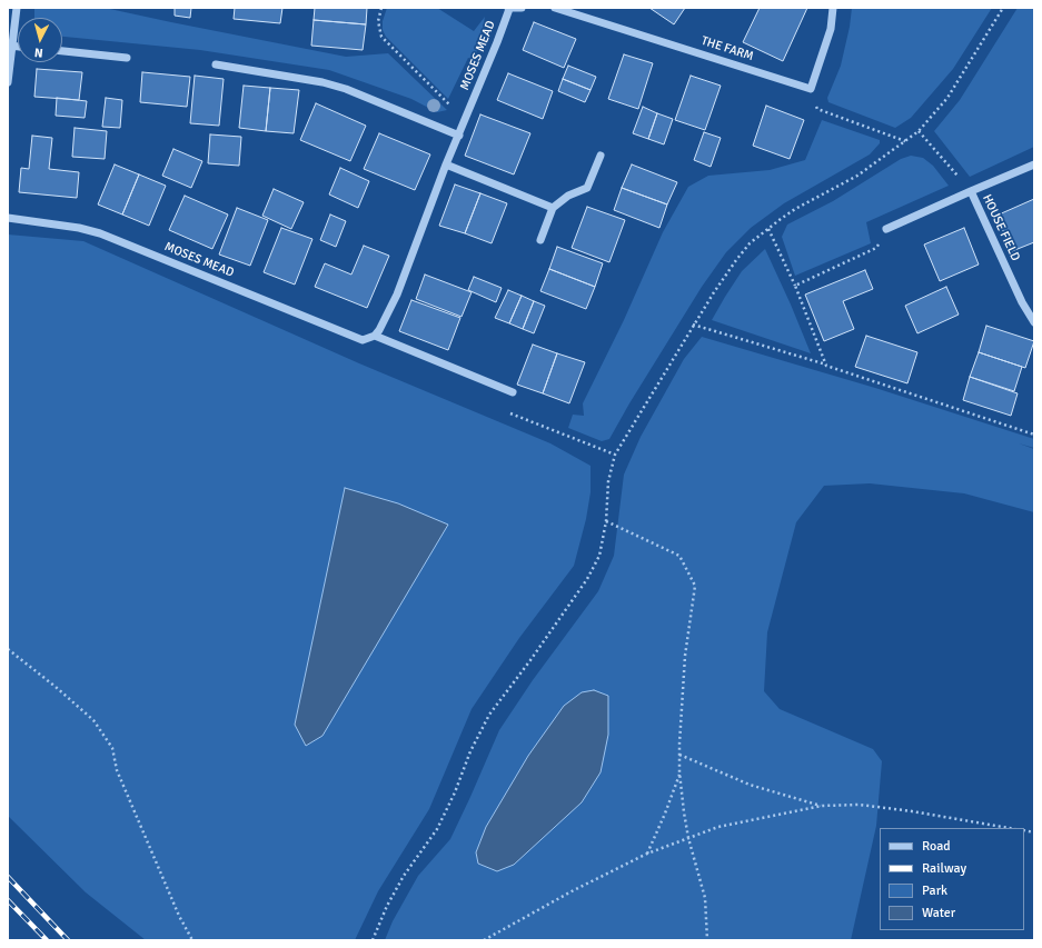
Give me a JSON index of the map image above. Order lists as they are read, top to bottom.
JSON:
{
  "streets": {
    "street": ["THE FARM", "MOSES MEAD", "HOUSE FIELD"]
  },
  "legend": [
    "Road",
    "Railway",
    "Park",
    "Water"
  ],
  "north": "bottom"
}
